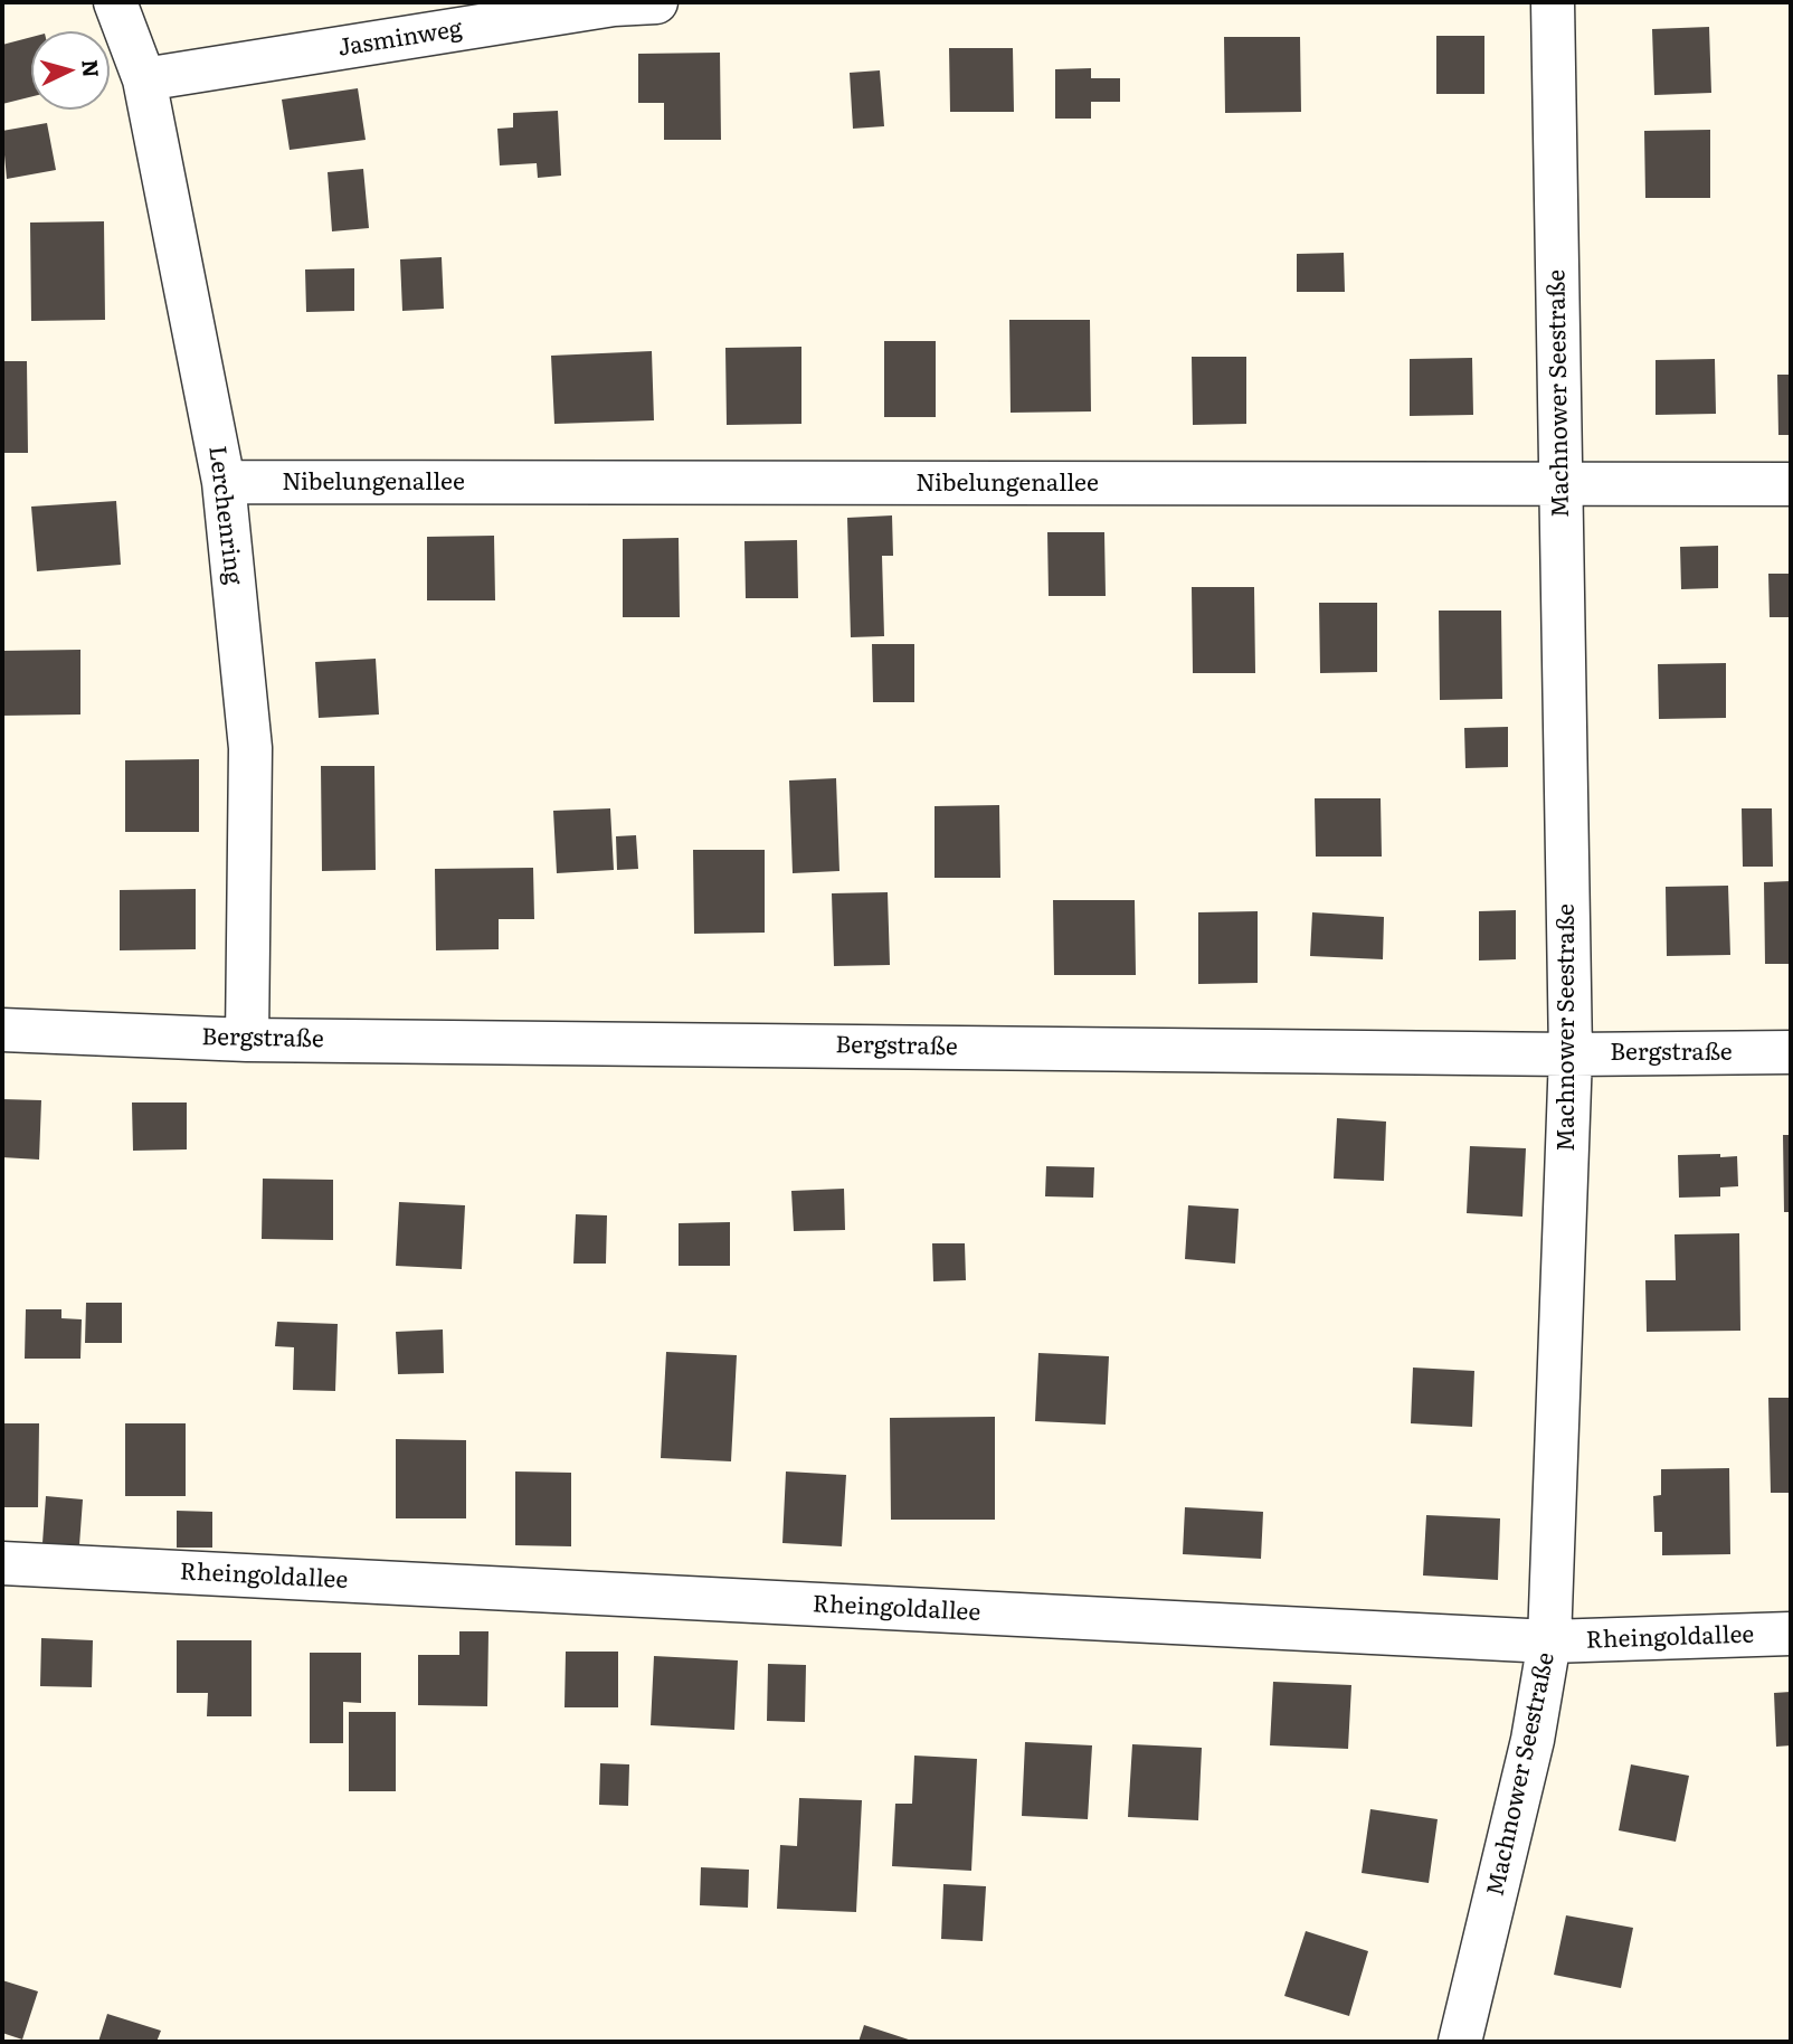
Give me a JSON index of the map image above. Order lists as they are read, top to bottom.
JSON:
{
  "streets": {
    "street": [
      "Jasminweg",
      "Machnower Seestraße",
      "Nibelungenallee",
      "Lerchenring",
      "Bergstraße",
      "Rheingoldallee"
    ]
  },
  "crossings": [
    ["Jasminweg", "Lerchenring"],
    ["Machnower Seestraße", "Nibelungenallee"],
    ["Machnower Seestraße", "Bergstraße"],
    ["Machnower Seestraße", "Rheingoldallee"],
    ["Nibelungenallee", "Lerchenring"],
    ["Lerchenring", "Bergstraße"]
  ],
  "north": "right"
}
